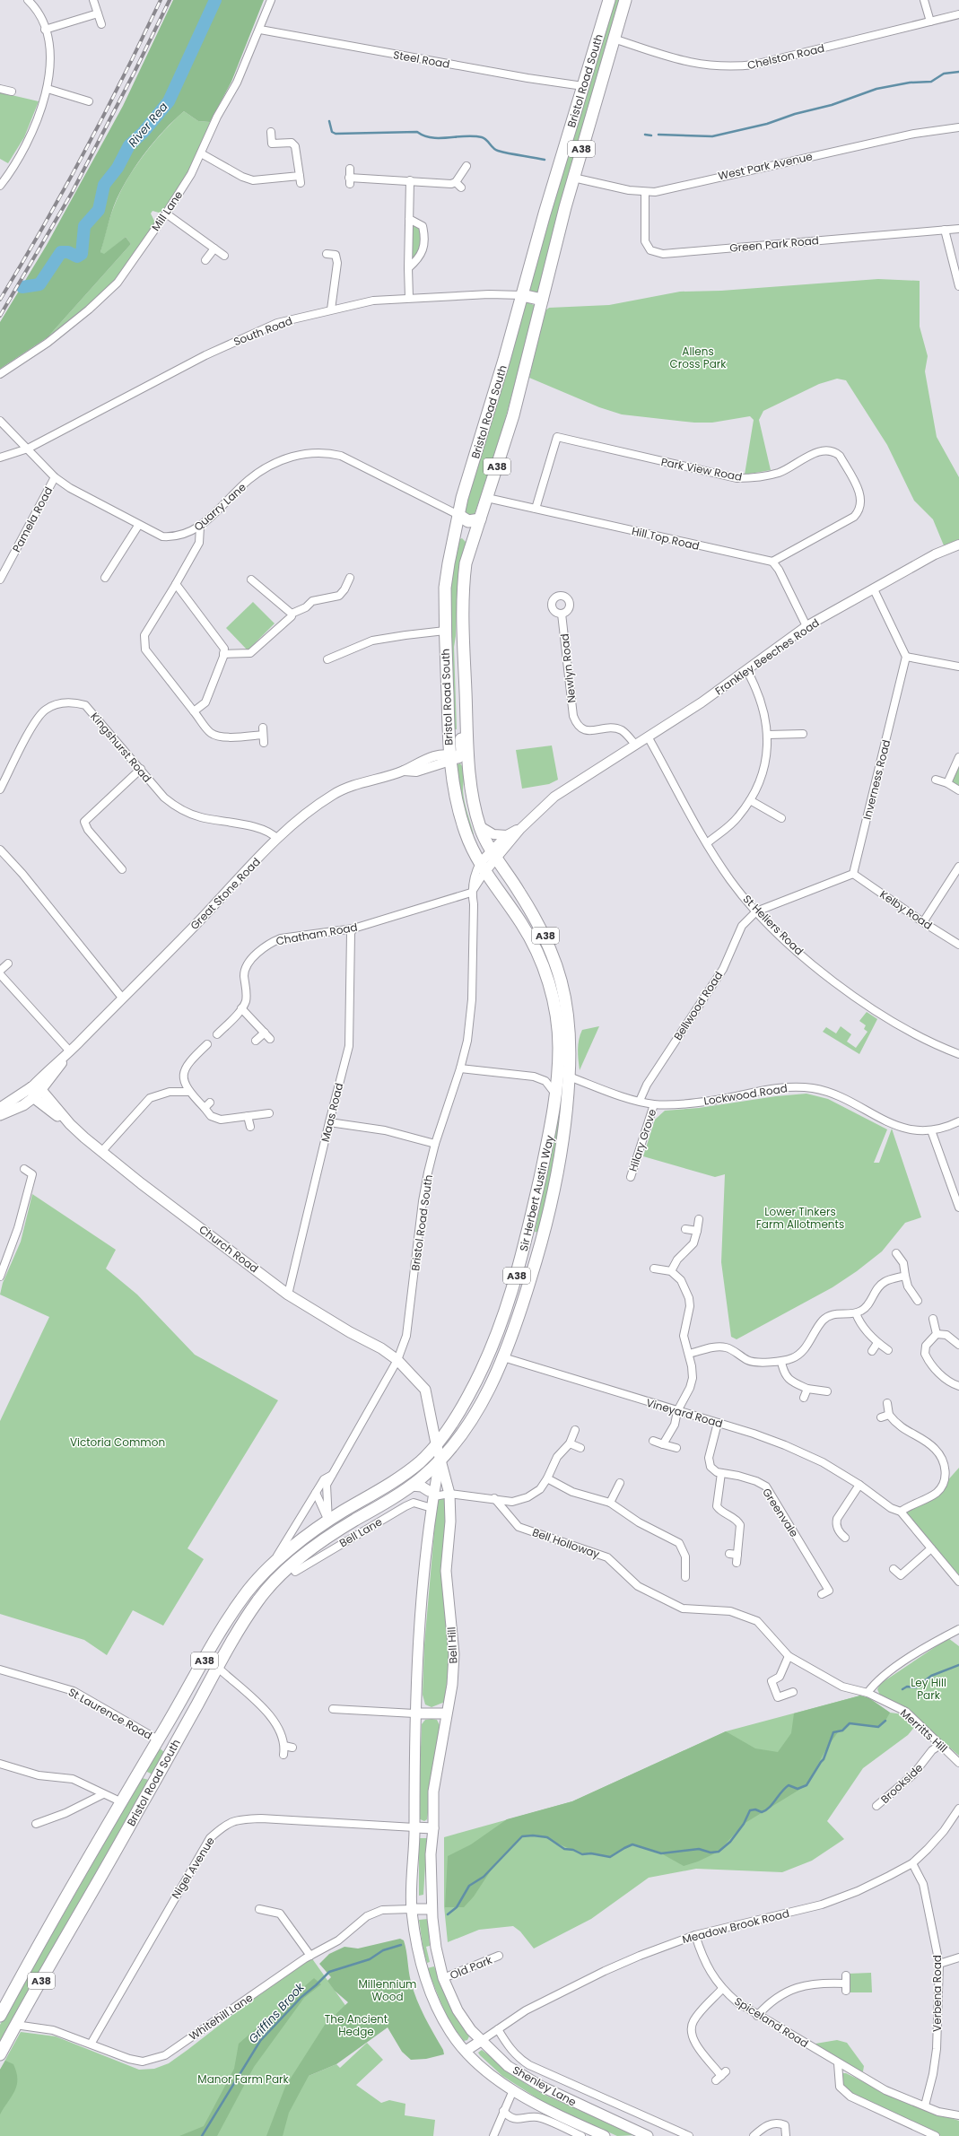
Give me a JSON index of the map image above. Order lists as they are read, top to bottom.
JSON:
{
  "streets": {
    "highway": ["Bristol Road South", "A38", "Sir Herbert Austin Way"],
    "main road": ["Church Road", "Bell Hill", "Shenley Lane"],
    "street": [
      "Chelston Road",
      "Steel Road",
      "West Park Avenue",
      "Mill Lane",
      "Green Park Road",
      "South Road",
      "Park View Road",
      "Quarry Lane",
      "Pamela Road",
      "Hill Top Road",
      "Frankley Beeches Road",
      "Newlyn Road",
      "Kingshurst Road",
      "Inverness Road",
      "Great Stone Road",
      "Kelby Road",
      "St Heliers Road",
      "Chatham Road",
      "Bellwood Road",
      "Lockwood Road",
      "Maas Road",
      "Hilary Grove",
      "Vineyard Road",
      "Greenvale",
      "Bell Lane",
      "Bell Holloway",
      "St Laurence Road",
      "Merritts Hill",
      "Brookside",
      "Nigel Avenue",
      "Meadow Brook Road",
      "Old Park",
      "Verbena Road",
      "Whitehill Lane",
      "Spiceland Road"
    ]
  },
  "crossings": [
    ["Chelston Road", "Bristol Road South"],
    ["Steel Road", "Bristol Road South"],
    ["Steel Road", "Mill Lane"],
    ["Bristol Road South", "West Park Avenue"],
    ["Bristol Road South", "South Road"],
    ["Bristol Road South", "Quarry Lane"],
    ["Bristol Road South", "Hill Top Road"],
    ["Bristol Road South", "Frankley Beeches Road"],
    ["Bristol Road South", "Great Stone Road"],
    ["Bristol Road South", "Chatham Road"],
    ["Bristol Road South", "Sir Herbert Austin Way"],
    ["Bristol Road South", "Church Road"],
    ["Bristol Road South", "St Laurence Road"],
    ["Bristol Road South", "Whitehill Lane"],
    ["West Park Avenue", "Green Park Road"],
    ["South Road", "Quarry Lane"],
    ["Park View Road", "Hill Top Road"],
    ["Quarry Lane", "Pamela Road"],
    ["Frankley Beeches Road", "Newlyn Road"],
    ["Frankley Beeches Road", "St Heliers Road"],
    ["Frankley Beeches Road", "Sir Herbert Austin Way"],
    ["Kingshurst Road", "Great Stone Road"],
    ["Inverness Road", "Kelby Road"],
    ["Great Stone Road", "Church Road"],
    ["St Heliers Road", "Bellwood Road"],
    ["Chatham Road", "Maas Road"],
    ["Bellwood Road", "Lockwood Road"],
    ["Lockwood Road", "Hilary Grove"],
    ["Lockwood Road", "Sir Herbert Austin Way"],
    ["Maas Road", "Church Road"],
    ["Sir Herbert Austin Way", "Vineyard Road"],
    ["Sir Herbert Austin Way", "Bell Hill"],
    ["Bell Holloway", "Merritts Hill"],
    ["Bell Hill", "Shenley Lane"],
    ["Merritts Hill", "Brookside"],
    ["Nigel Avenue", "Whitehill Lane"],
    ["Meadow Brook Road", "Verbena Road"],
    ["Meadow Brook Road", "Spiceland Road"],
    ["Meadow Brook Road", "Shenley Lane"],
    ["Old Park", "Shenley Lane"],
    ["Verbena Road", "Spiceland Road"],
    ["Whitehill Lane", "Shenley Lane"]
  ],
  "water": ["River Rea", "Griffins Brook"],
  "parks": [
    "Allens Cross Park",
    "Lower Tinkers Farm Allotments",
    "Victoria Common",
    "Ley Hill Park",
    "Millennium Wood",
    "The Ancient Hedge",
    "Manor Farm Park"
  ]
}
